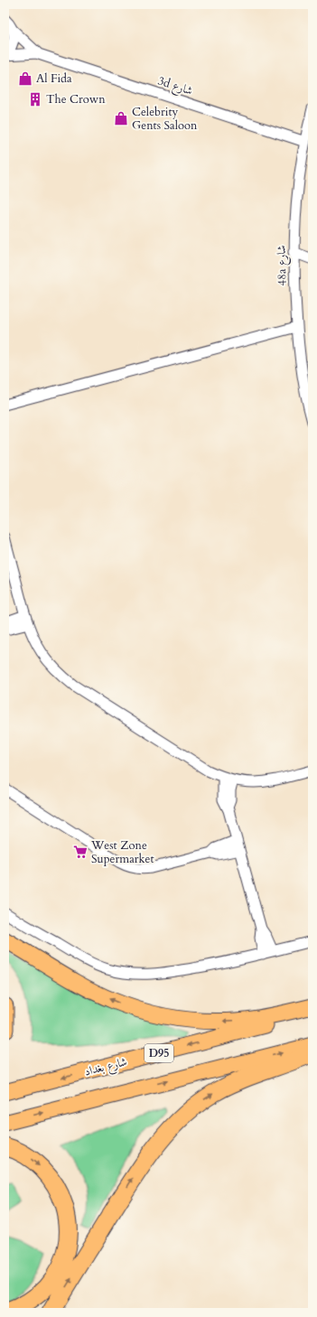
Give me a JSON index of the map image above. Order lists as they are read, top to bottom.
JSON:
{
  "streets": {
    "main road": ["D95", "شارع بغداد"],
    "street": ["3d شارع", "48a شارع"]
  },
  "crossings": [
    ["3d شارع", "48a شارع"]
  ],
  "places": {
    "shop": ["Al Fida", "Celebrity Gents Saloon"],
    "building": ["The Crown"],
    "supermarket": ["West Zone Supermarket"]
  }
}
